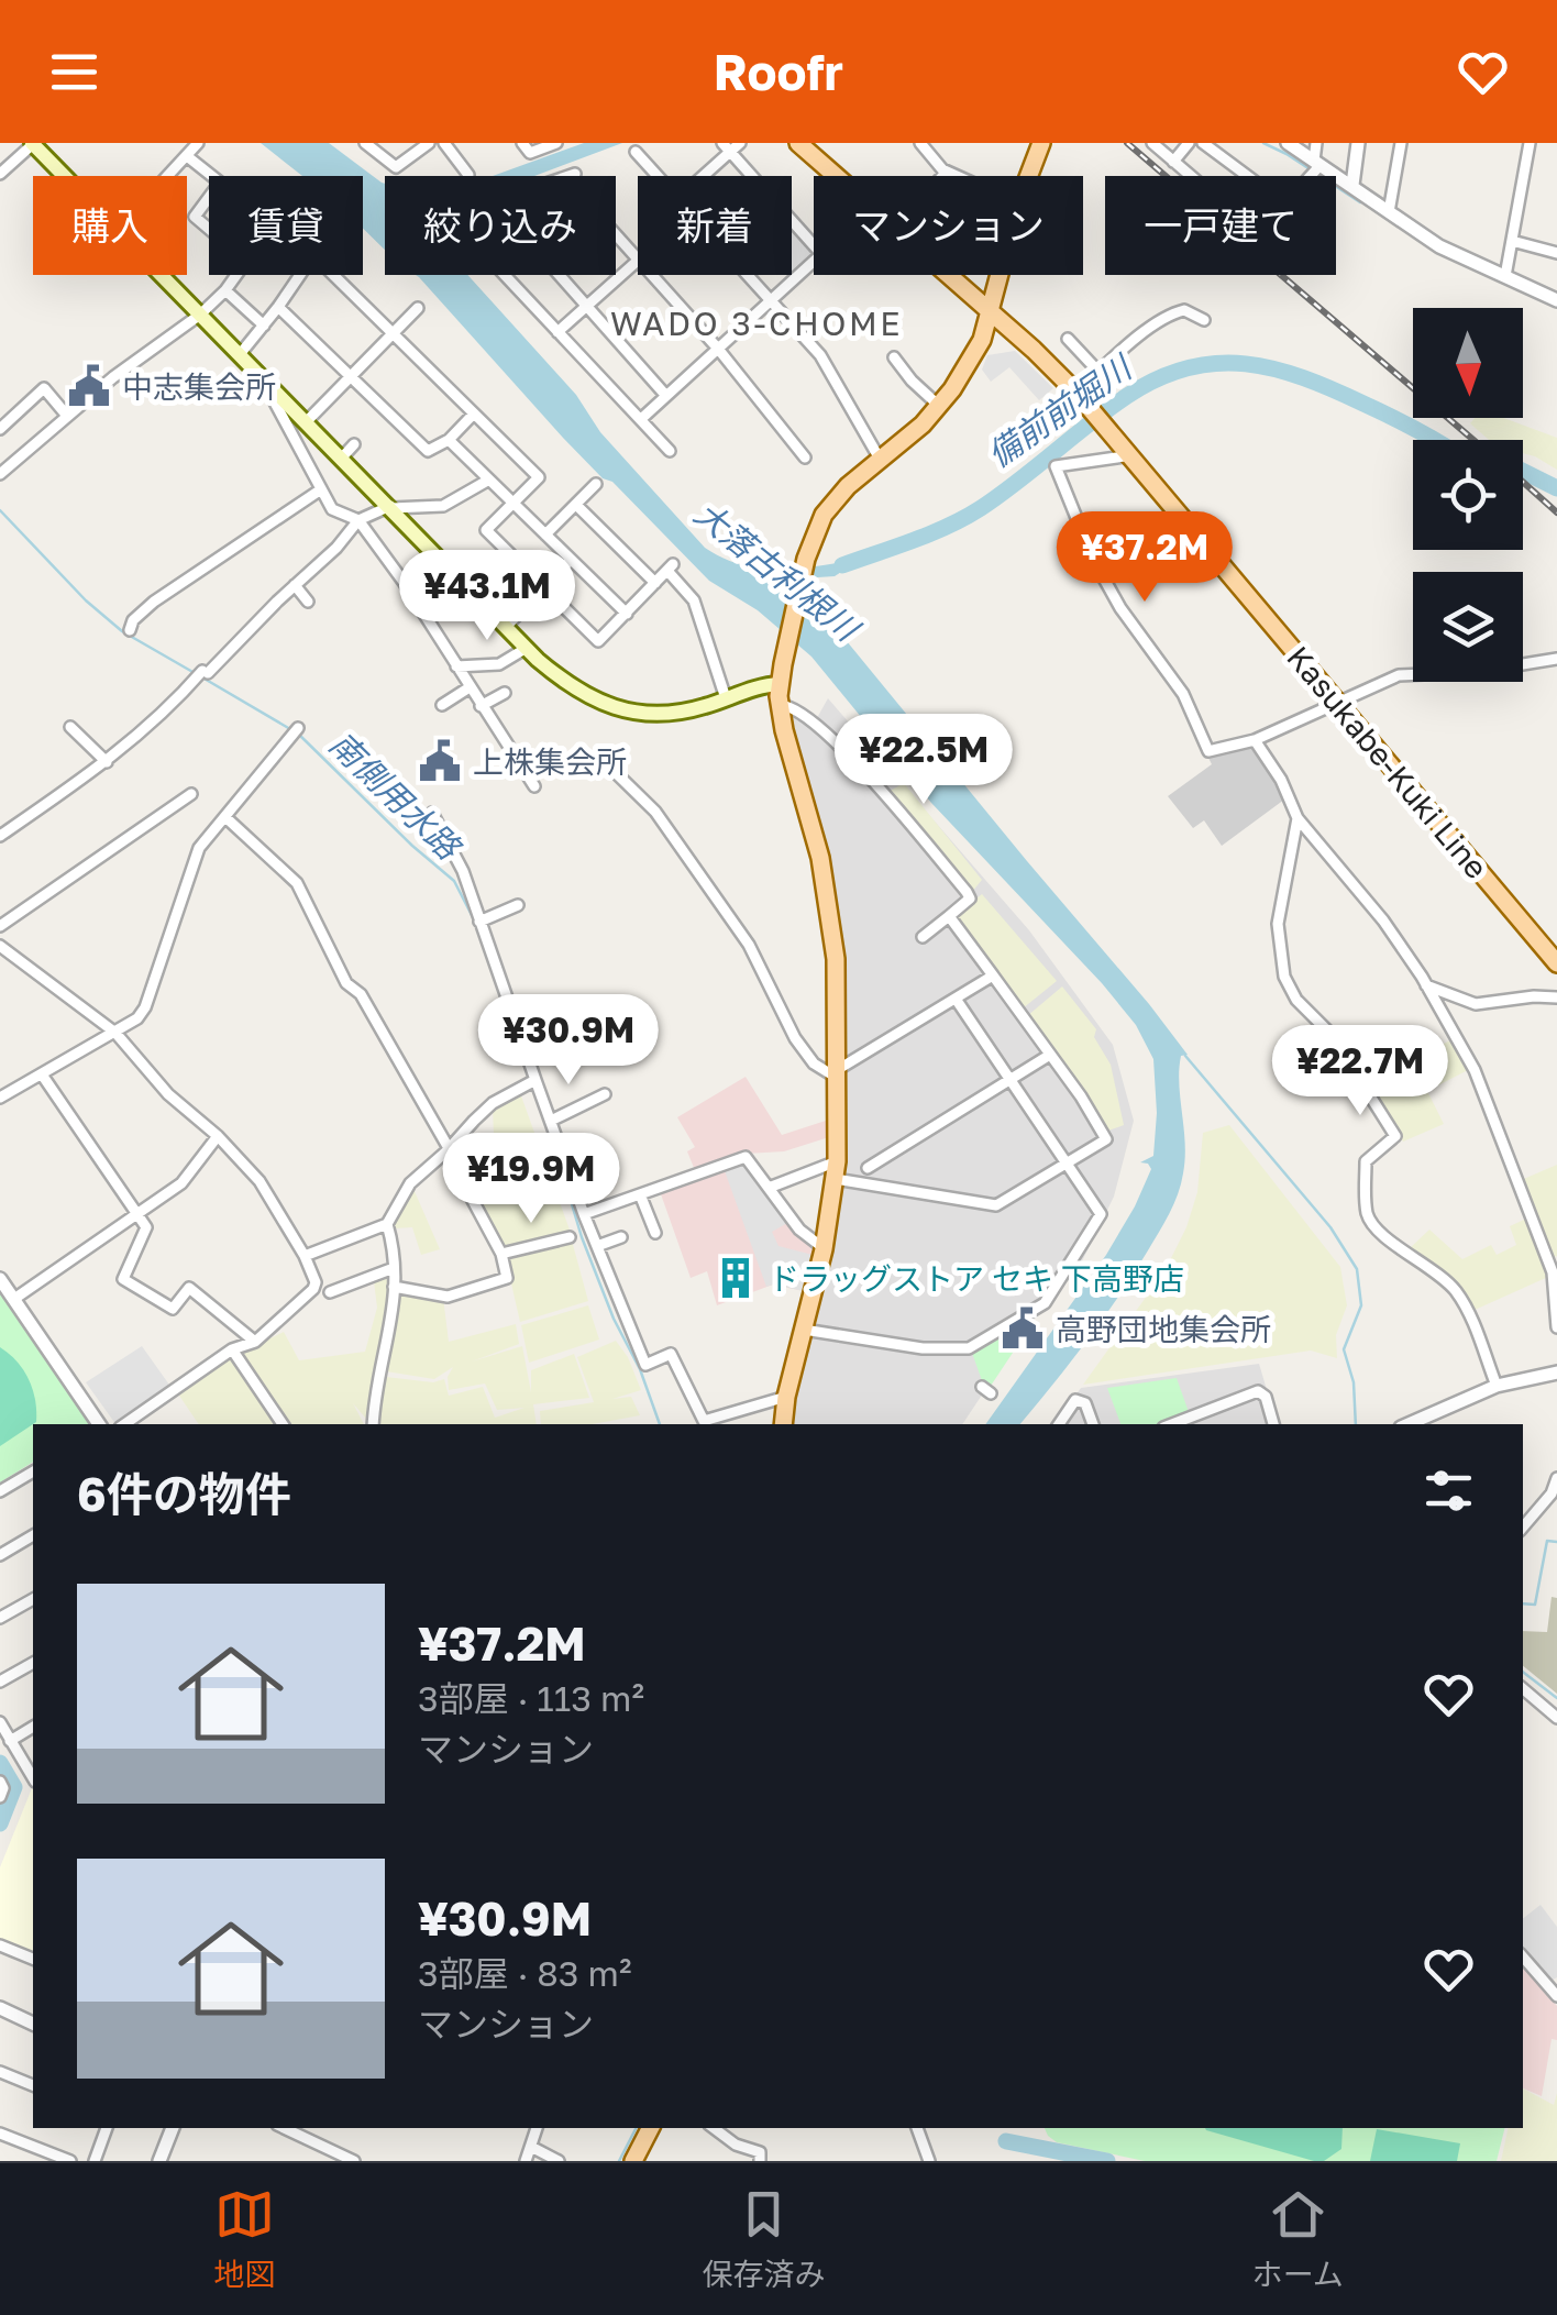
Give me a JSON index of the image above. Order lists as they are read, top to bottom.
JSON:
{
  "streets": {
    "main road": ["Kasukabe-Kuki Line"]
  },
  "districts": ["WADO 3-CHOME"],
  "water": ["備前前堀川", "大落古利根川", "南側用水路"],
  "places": {
    "public building": ["中志集会所", "上株集会所", "高野団地集会所"],
    "building": ["ドラッグストア セキ 下高野店"]
  },
  "north": "bottom",
  "page": {
    "header": "Roofr",
    "chip": [
      "購入",
      "賃貸",
      "絞り込み",
      "新着",
      "マンション",
      "一戸建て"
    ],
    "price": [
      "¥37.2M",
      "¥43.1M",
      "¥22.5M",
      "¥30.9M",
      "¥22.7M",
      "¥19.9M"
    ],
    "heading": "6件の物件",
    "list": [
      {
        "name": "¥37.2M",
        "note": "3部屋 · 113 m² · マンション"
      },
      {
        "name": "¥30.9M",
        "note": "3部屋 · 83 m² · マンション"
      }
    ],
    "tabs": ["地図", "保存済み", "ホーム"]
  }
}
